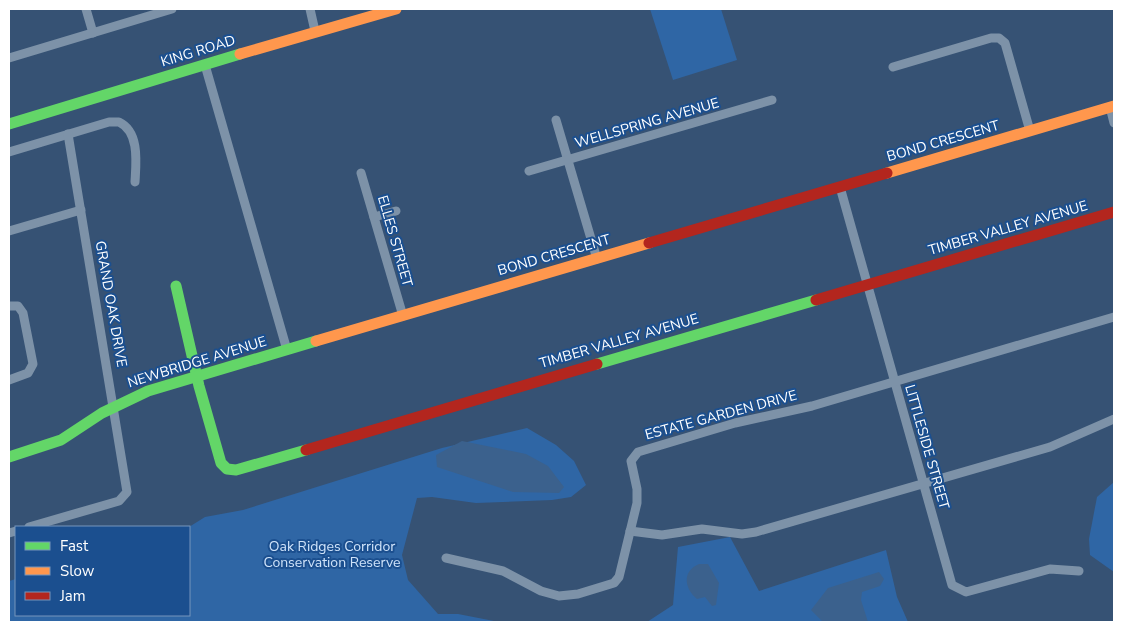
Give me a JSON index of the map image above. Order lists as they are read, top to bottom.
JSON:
{
  "streets": {
    "street": [
      "KING ROAD",
      "WELLSPRING AVENUE",
      "BOND CRESCENT",
      "TIMBER VALLEY AVENUE",
      "ELLES STREET",
      "GRAND OAK DRIVE",
      "NEWBRIDGE AVENUE",
      "ESTATE GARDEN DRIVE",
      "LITTLESIDE STREET"
    ]
  },
  "crossings": [
    ["BOND CRESCENT", "ELLES STREET"],
    ["BOND CRESCENT", "NEWBRIDGE AVENUE"],
    ["BOND CRESCENT", "LITTLESIDE STREET"],
    ["TIMBER VALLEY AVENUE", "NEWBRIDGE AVENUE"],
    ["TIMBER VALLEY AVENUE", "LITTLESIDE STREET"],
    ["GRAND OAK DRIVE", "NEWBRIDGE AVENUE"],
    ["ESTATE GARDEN DRIVE", "LITTLESIDE STREET"]
  ],
  "parks": ["Oak Ridges Corridor Conservation Reserve"],
  "legend": ["Fast", "Slow", "Jam"]
}
